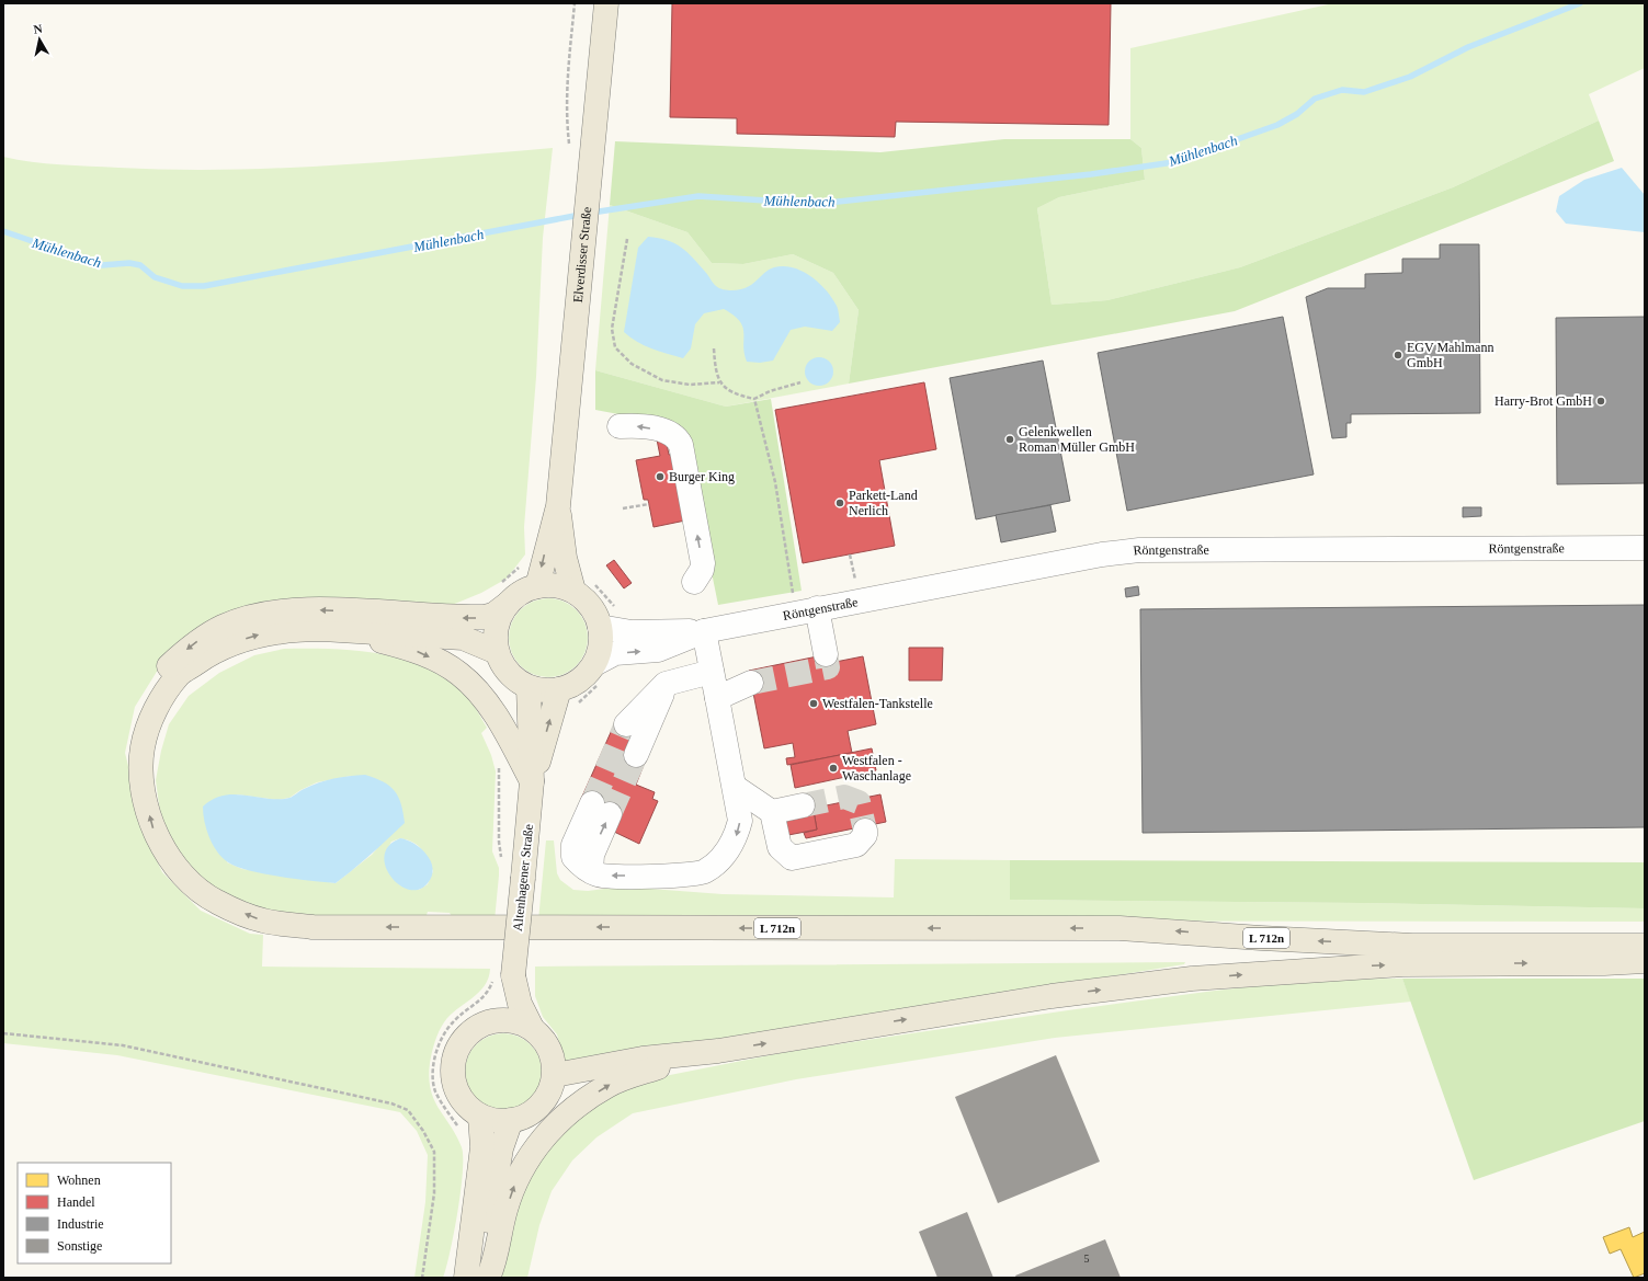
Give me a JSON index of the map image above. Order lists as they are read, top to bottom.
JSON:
{
  "streets": {
    "main road": ["Elverdisser Straße", "Altenhagener Straße", "L 712n"],
    "street": ["Röntgenstraße"]
  },
  "crossings": [
    ["Elverdisser Straße", "Röntgenstraße"]
  ],
  "water": ["Mühlenbach"],
  "places": [
    "EGV Mahlmann GmbH",
    "Harry-Brot GmbH",
    "Gelenkwellen Roman Müller GmbH",
    "Burger King",
    "Parkett-Land Nerlich",
    "Westfalen-Tankstelle",
    "Westfalen - Waschanlage"
  ],
  "house_numbers": ["5"],
  "legend": [
    "Wohnen",
    "Handel",
    "Industrie",
    "Sonstige"
  ],
  "north": "top"
}
